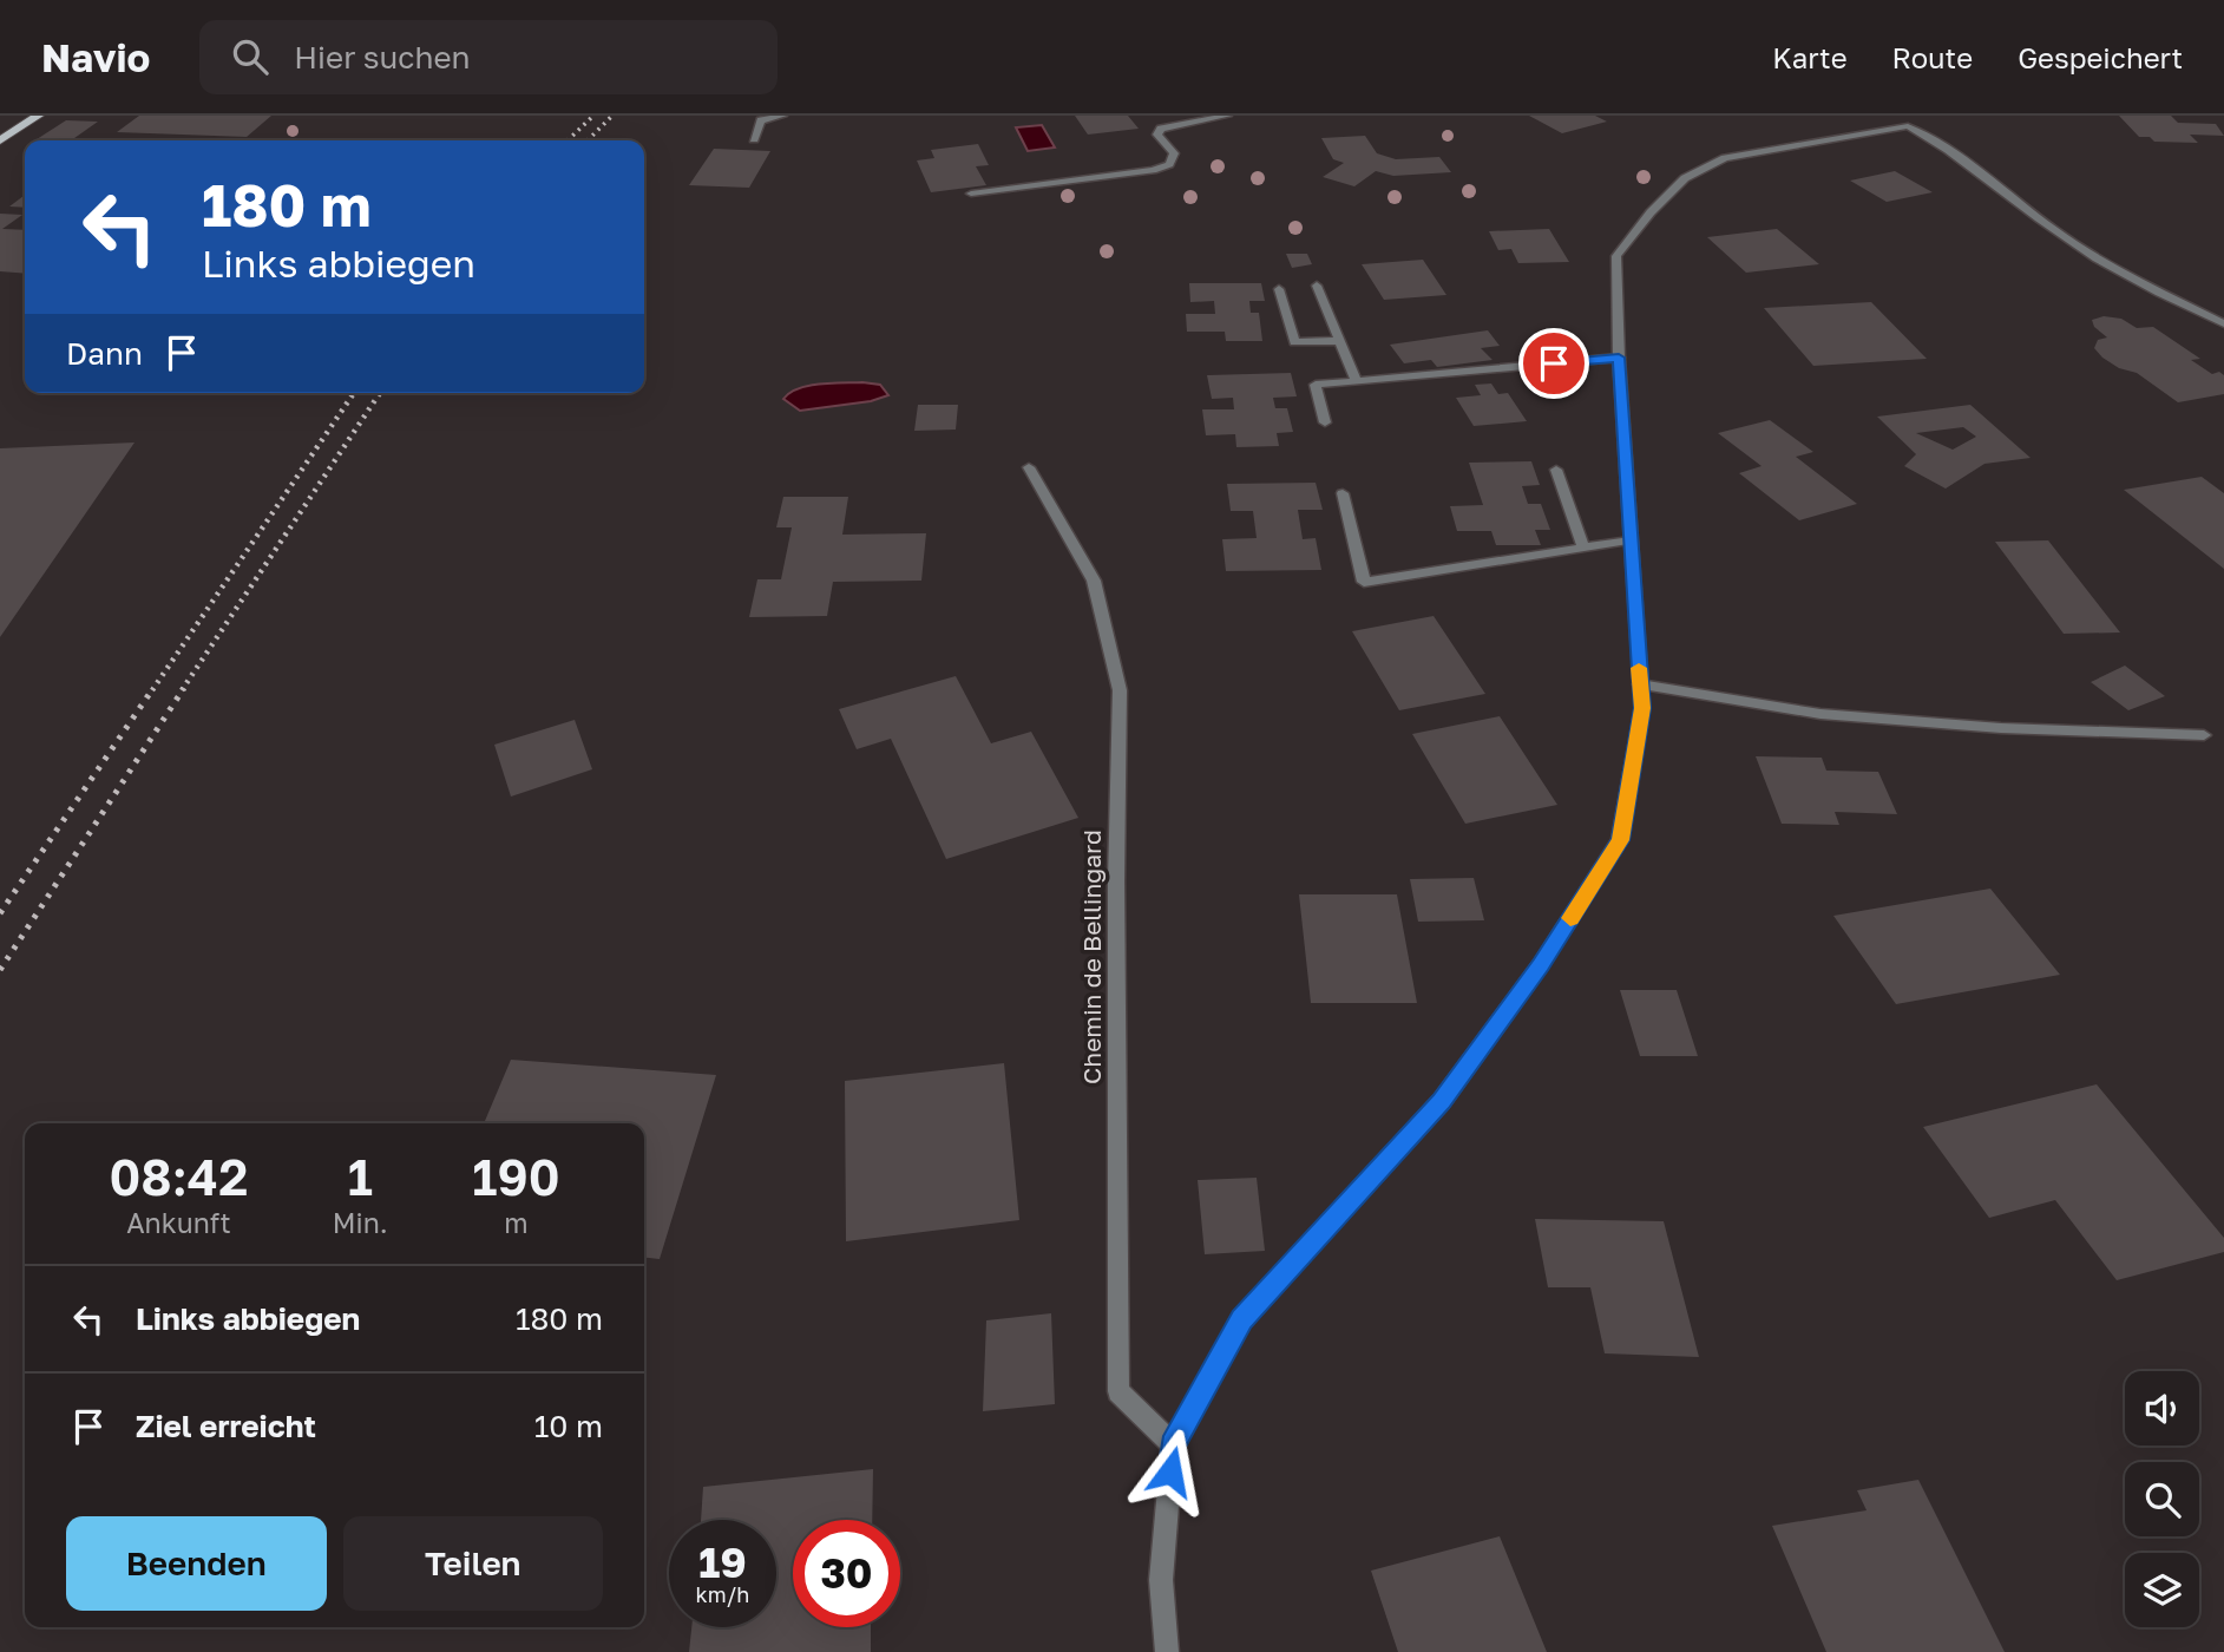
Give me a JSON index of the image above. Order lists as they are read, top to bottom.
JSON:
{
  "streets": {
    "street": ["Chemin de Bellingard"]
  },
  "page": {
    "header": "Navio",
    "search": "Hier suchen",
    "nav": ["Karte", "Route", "Gespeichert"],
    "turn": ["180 m", "Links abbiegen"],
    "then": "Dann",
    "eta": [
      "08:42",
      "Ankunft",
      "1",
      "Min.",
      "190",
      "m"
    ],
    "list": [
      {
        "name": "Links abbiegen",
        "value": "180 m"
      },
      {
        "name": "Ziel erreicht",
        "value": "10 m"
      }
    ],
    "buttons": ["Beenden", "Teilen"],
    "speed": "19 km/h",
    "limit": "30"
  }
}
